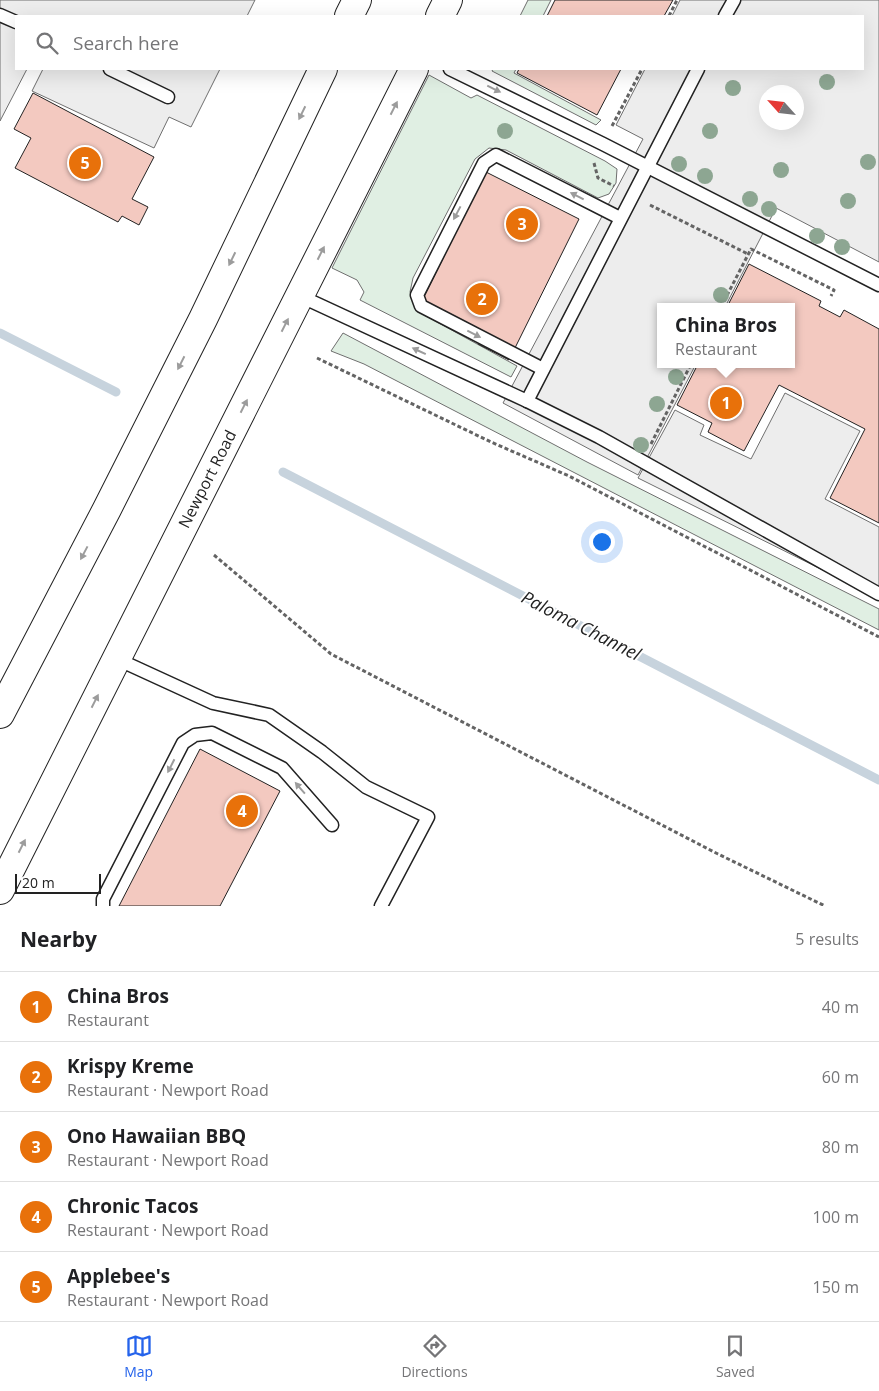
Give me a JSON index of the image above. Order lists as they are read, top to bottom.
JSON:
{
  "streets": {
    "main road": ["Newport Road"]
  },
  "water": ["Paloma Channel"],
  "scale_bar": "20 m",
  "north": "top left",
  "page": {
    "search": "Search here",
    "pins": [
      "5",
      "3",
      "2",
      "1",
      "4"
    ],
    "popup": ["China Bros", "Restaurant"],
    "scale": "20 m",
    "heading": ["Nearby", "5 results"],
    "list": [
      {
        "mark": "1",
        "name": "China Bros",
        "note": "Restaurant",
        "value": "40 m"
      },
      {
        "mark": "2",
        "name": "Krispy Kreme",
        "note": "Restaurant · Newport Road",
        "value": "60 m"
      },
      {
        "mark": "3",
        "name": "Ono Hawaiian BBQ",
        "note": "Restaurant · Newport Road",
        "value": "80 m"
      },
      {
        "mark": "4",
        "name": "Chronic Tacos",
        "note": "Restaurant · Newport Road",
        "value": "100 m"
      },
      {
        "mark": "5",
        "name": "Applebee's",
        "note": "Restaurant · Newport Road",
        "value": "150 m"
      }
    ],
    "nav": ["Map", "Directions", "Saved"]
  }
}
